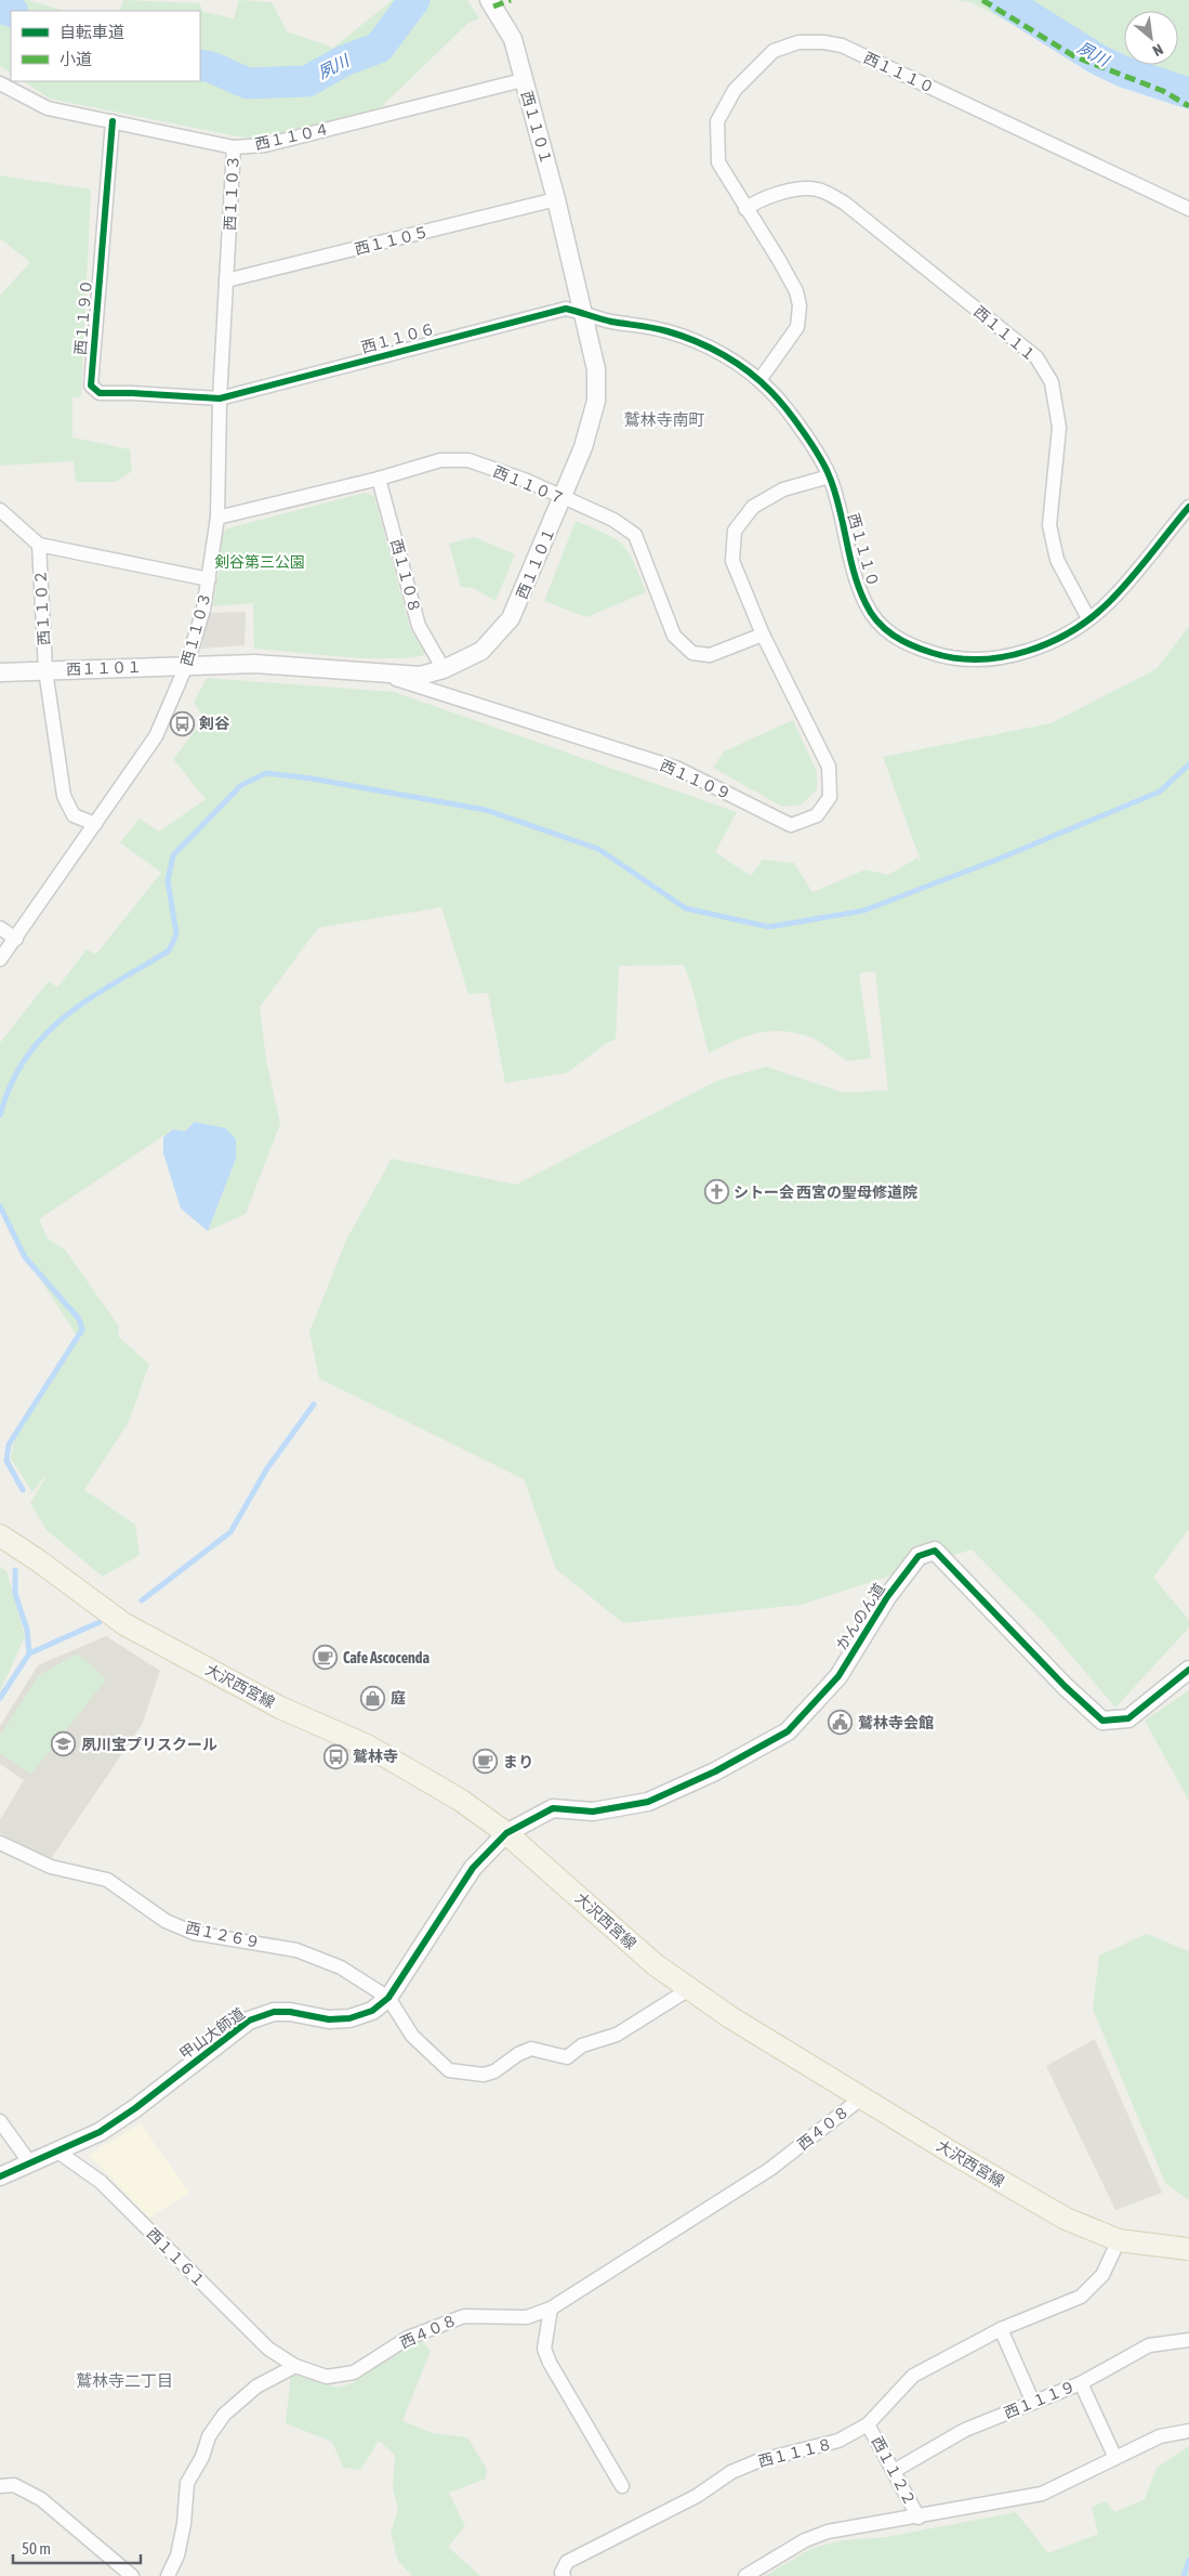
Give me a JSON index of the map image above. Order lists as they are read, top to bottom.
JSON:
{
  "streets": {
    "main road": ["大沢西宮線"],
    "street": [
      "西１１１０",
      "西１１０１",
      "西１１０４",
      "西１１０３",
      "西１１０５",
      "西１１９０",
      "西１１１１",
      "西１１０６",
      "西１１０７",
      "西１１０８",
      "西１１０２",
      "西１１０９",
      "かんのん道",
      "西１２６９",
      "甲山大師道",
      "西４０８",
      "西１１６１",
      "西１１１９",
      "西１１１８",
      "西１１２２"
    ]
  },
  "crossings": [
    ["西１１１０", "西１１０１"],
    ["西１１１０", "西１１１１"],
    ["西１１１０", "西１１０６"],
    ["西１１１０", "西１１０９"],
    ["西１１０１", "西１１０４"],
    ["西１１０１", "西１１０３"],
    ["西１１０１", "西１１０５"],
    ["西１１０１", "西１１０６"],
    ["西１１０１", "西１１０７"],
    ["西１１０１", "西１１０８"],
    ["西１１０１", "西１１０２"],
    ["西１１０１", "西１１０９"],
    ["西１１０４", "西１１０３"],
    ["西１１０４", "西１１９０"],
    ["西１１０３", "西１１０５"],
    ["西１１０３", "西１１９０"],
    ["西１１０３", "西１１０６"],
    ["西１１０３", "西１１０７"],
    ["西１１０３", "西１１０２"],
    ["西１１９０", "西１１０６"],
    ["西１１０７", "西１１０８"],
    ["西１１０７", "西１１０９"],
    ["かんのん道", "大沢西宮線"],
    ["かんのん道", "甲山大師道"],
    ["大沢西宮線", "甲山大師道"],
    ["大沢西宮線", "西４０８"],
    ["大沢西宮線", "西１１１８"],
    ["西１２６９", "甲山大師道"],
    ["甲山大師道", "西１１６１"],
    ["西４０８", "西１１６１"],
    ["西１１１９", "西１１２２"],
    ["西１１１８", "西１１２２"]
  ],
  "districts": ["鷲林寺南町", "鷲林寺二丁目"],
  "water": ["夙川"],
  "parks": ["剣谷第三公園"],
  "places": {
    "bus stop": ["剣谷", "鷲林寺"],
    "church": ["シトー会 西宮の聖母修道院"],
    "cafe": ["Cafe Ascocenda", "まり"],
    "shop": ["庭"],
    "public building": ["鷲林寺会館"],
    "school or university": ["夙川宝プリスクール"]
  },
  "legend": ["自転車道", "小道"],
  "scale_bar": "50 m",
  "north": "bottom right"
}
